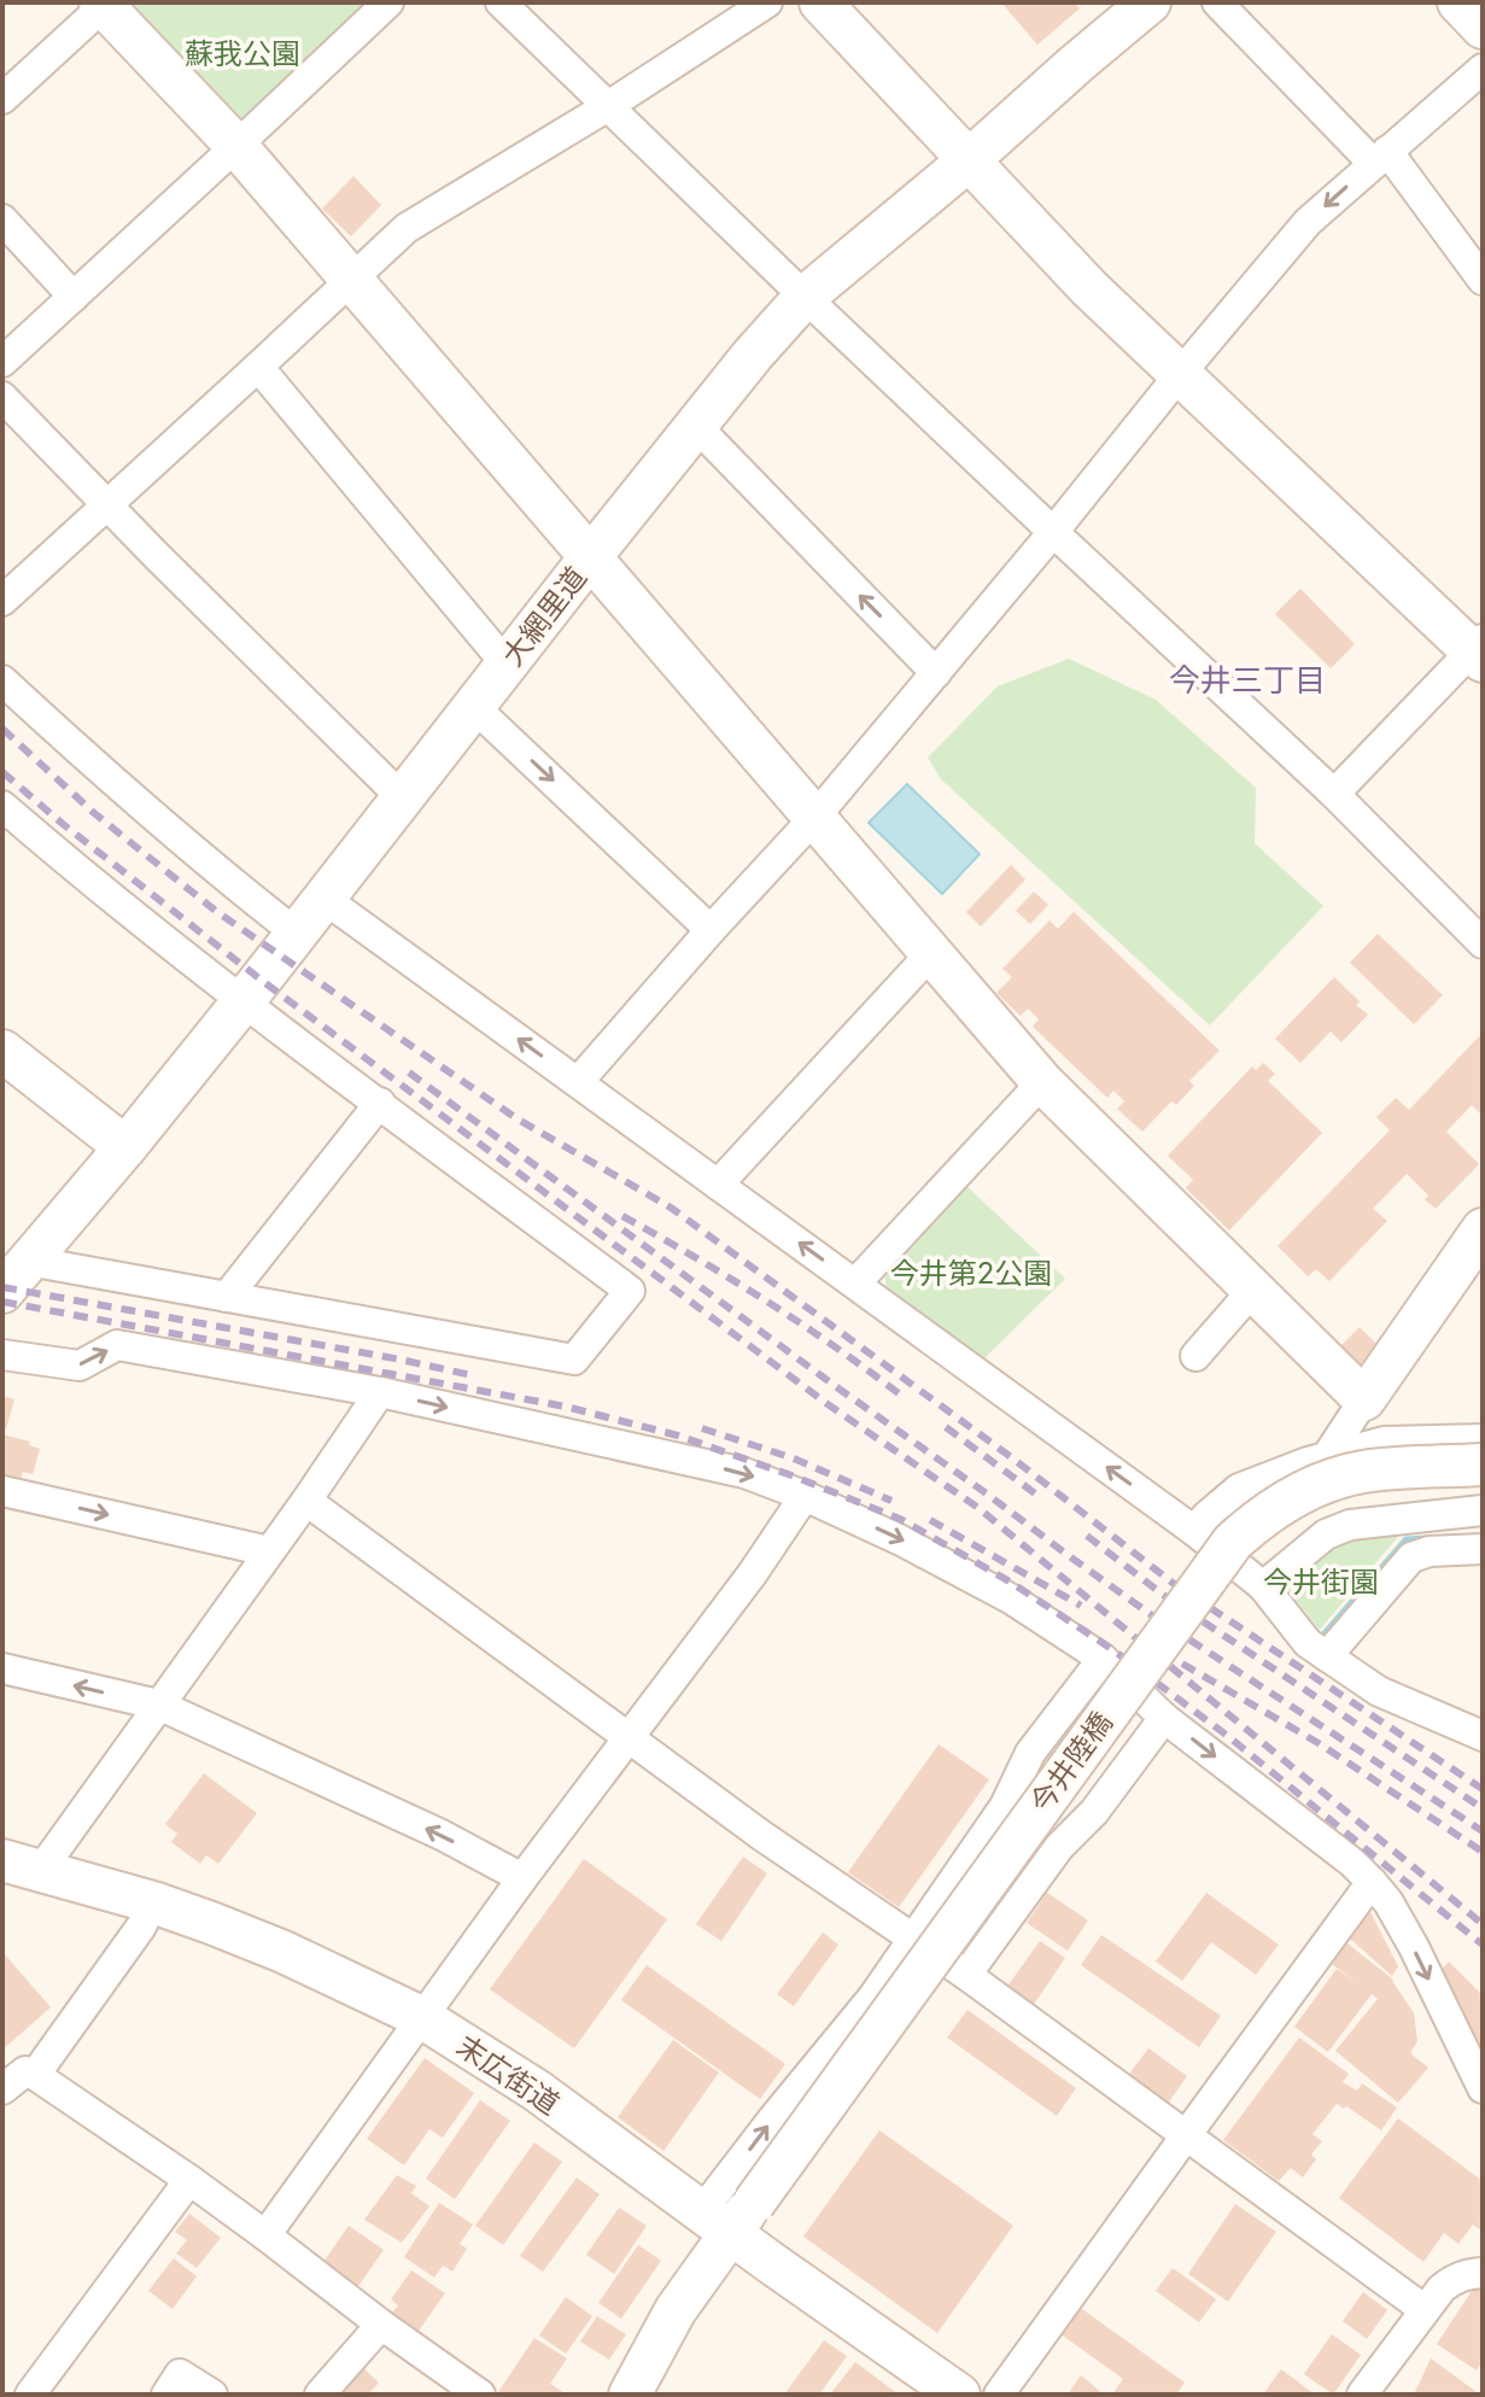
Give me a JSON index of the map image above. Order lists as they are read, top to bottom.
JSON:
{
  "streets": {
    "street": ["大網里道", "今井陸橋", "末広街道"]
  },
  "crossings": [
    ["今井陸橋", "末広街道"]
  ],
  "districts": ["今井三丁目"],
  "parks": ["蘇我公園", "今井第2公園", "今井街園"]
}
